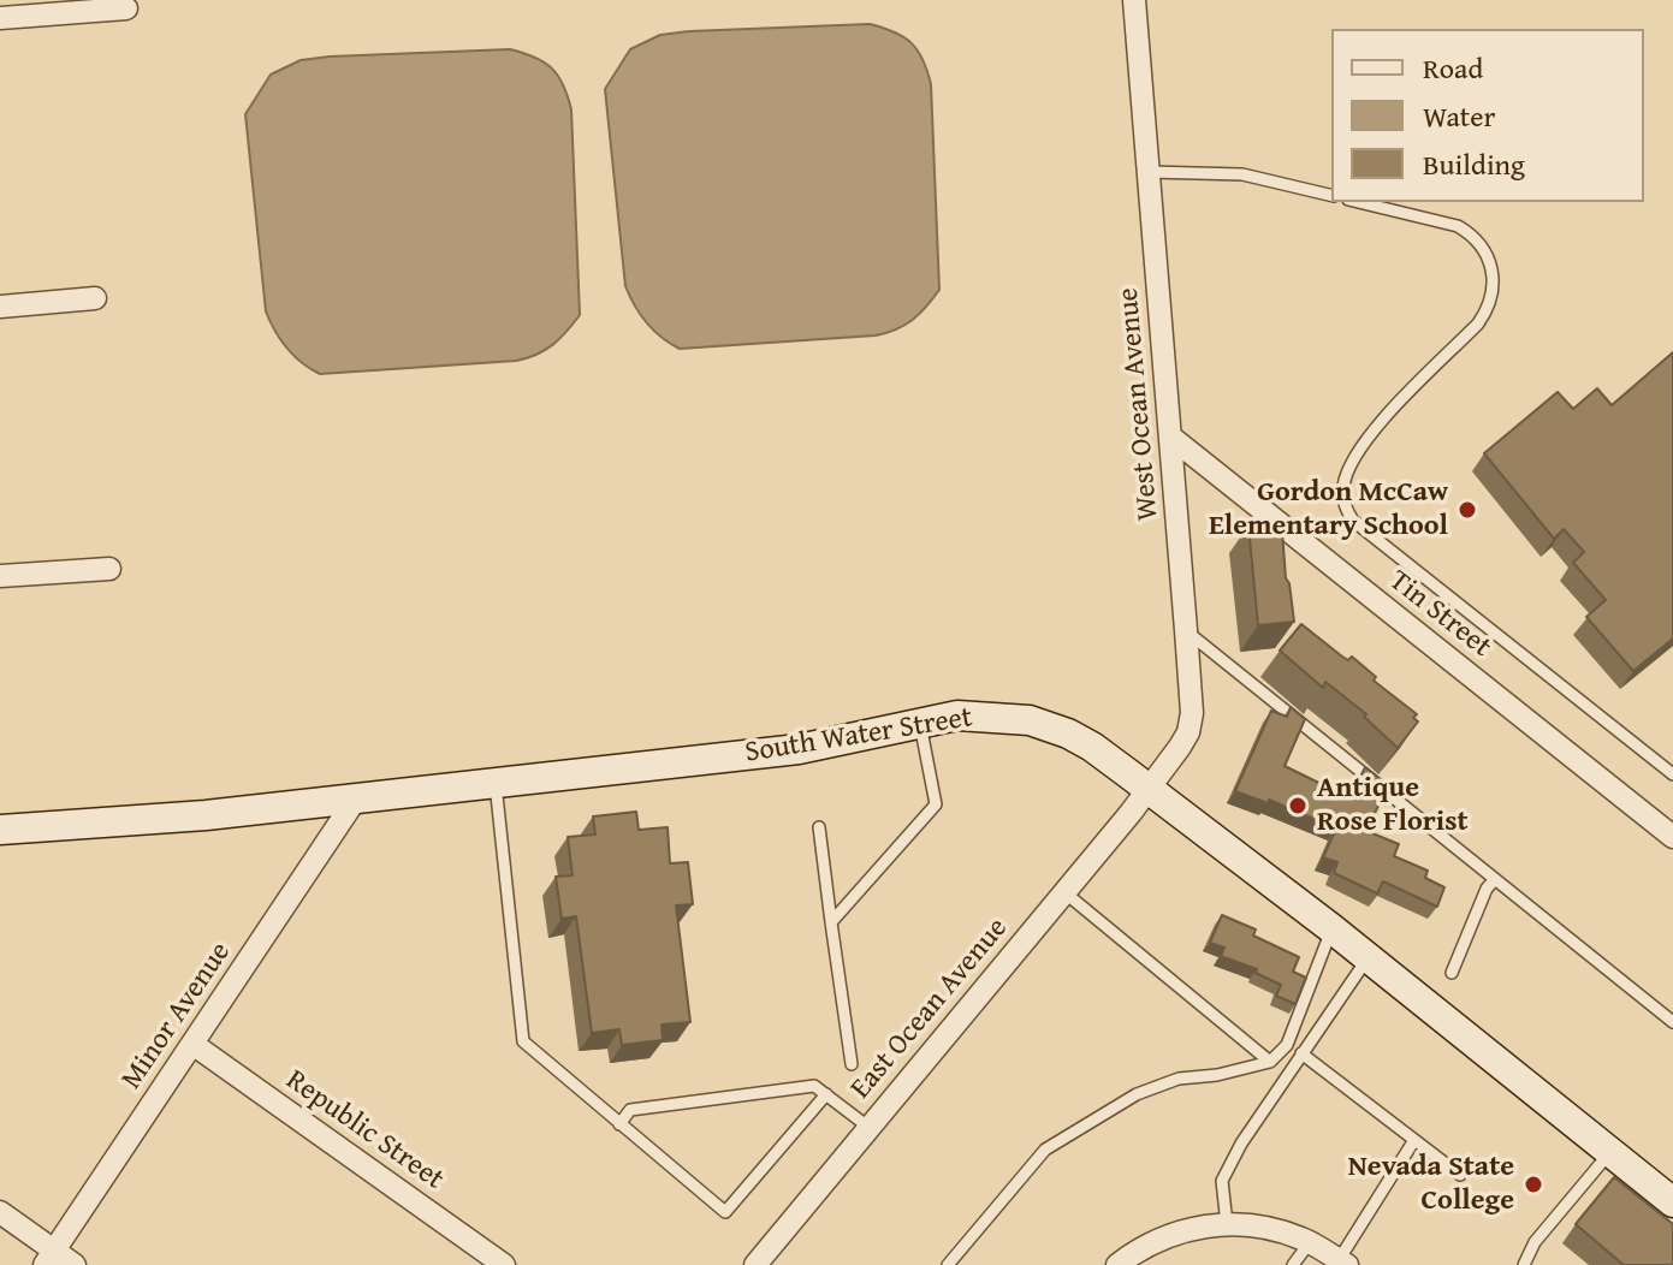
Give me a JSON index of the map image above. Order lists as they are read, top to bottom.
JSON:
{
  "streets": {
    "main road": ["South Water Street"],
    "street": [
      "West Ocean Avenue",
      "Tin Street",
      "East Ocean Avenue",
      "Minor Avenue",
      "Republic Street"
    ]
  },
  "crossings": [
    ["West Ocean Avenue", "Tin Street"],
    ["West Ocean Avenue", "South Water Street"],
    ["West Ocean Avenue", "East Ocean Avenue"],
    ["South Water Street", "East Ocean Avenue"],
    ["South Water Street", "Minor Avenue"],
    ["Minor Avenue", "Republic Street"]
  ],
  "places": ["Gordon McCaw Elementary School", "Antique Rose Florist", "Nevada State College"],
  "legend": ["Road", "Water", "Building"]
}
